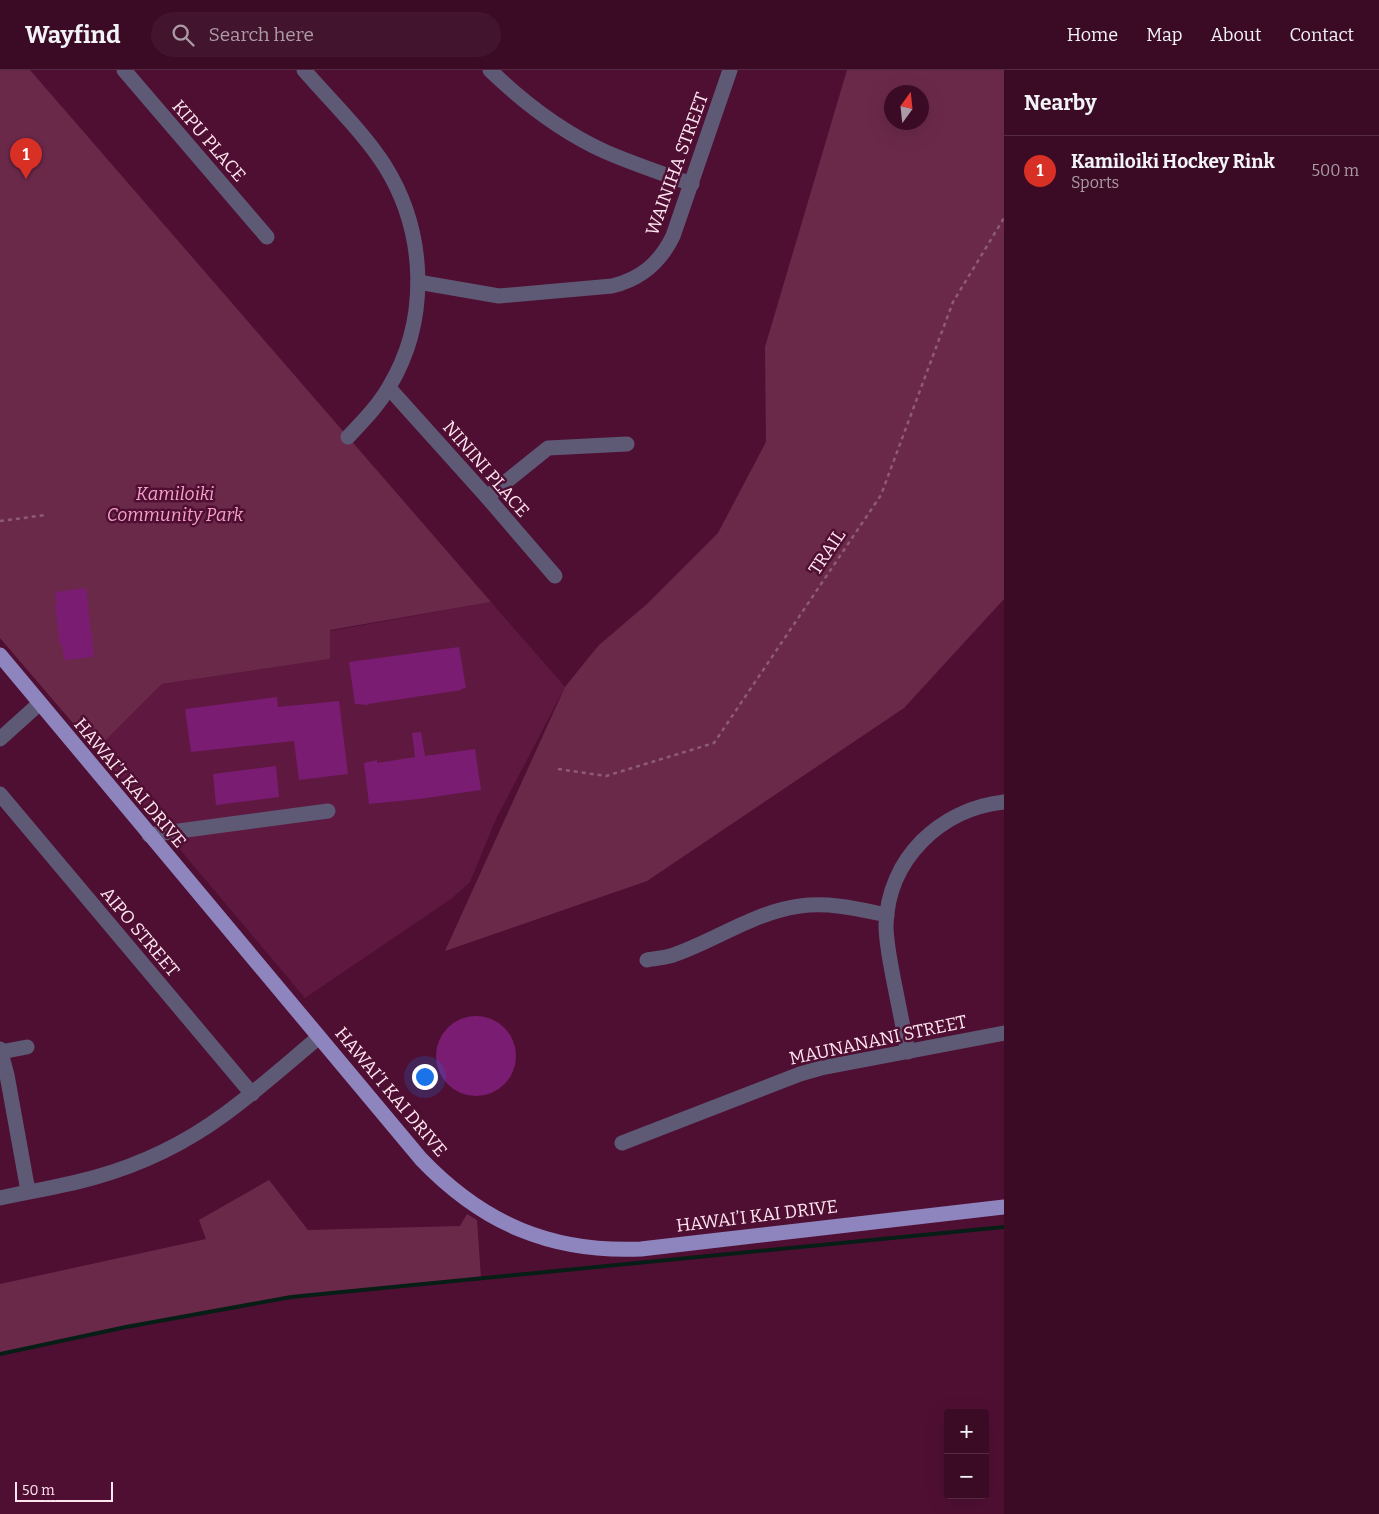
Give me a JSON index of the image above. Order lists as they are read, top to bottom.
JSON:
{
  "streets": {
    "main road": ["HAWAI’I KAI DRIVE"],
    "street": [
      "KIPU PLACE",
      "WAINIHA STREET",
      "NININI PLACE",
      "AIPO STREET",
      "MAUNANANI STREET"
    ],
    "path": ["TRAIL"]
  },
  "parks": ["Kamiloiki Community Park"],
  "scale_bar": "50 m",
  "north": "top",
  "page": {
    "header": "Wayfind",
    "search": "Search here",
    "nav": [
      "Home",
      "Map",
      "About",
      "Contact"
    ],
    "heading": "Nearby",
    "list": [
      {
        "mark": "1",
        "name": "Kamiloiki Hockey Rink",
        "note": "Sports",
        "value": "500 m"
      }
    ],
    "pins": "1",
    "map_buttons": ["+", "−"],
    "scale": "50 m"
  }
}
